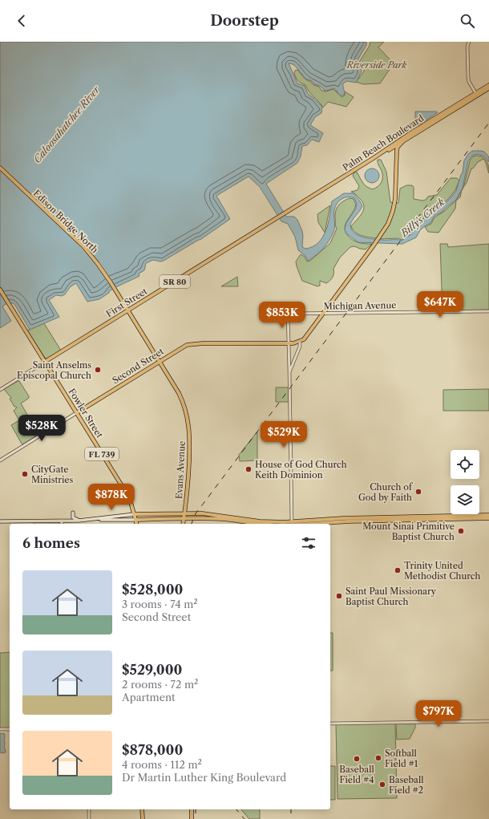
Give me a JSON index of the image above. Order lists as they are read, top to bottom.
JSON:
{
  "streets": {
    "main road": [
      "Palm Beach Boulevard",
      "Edison Bridge North",
      "SR 80",
      "First Street",
      "Second Street",
      "Fowler Street",
      "FL 739",
      "Evans Avenue"
    ],
    "street": ["Michigan Avenue"]
  },
  "crossings": [
    ["Palm Beach Boulevard", "SR 80"],
    ["Palm Beach Boulevard", "First Street"],
    ["Edison Bridge North", "First Street"],
    ["Edison Bridge North", "Second Street"],
    ["Edison Bridge North", "Evans Avenue"],
    ["SR 80", "Michigan Avenue"],
    ["SR 80", "Second Street"],
    ["First Street", "Fowler Street"],
    ["Michigan Avenue", "Second Street"],
    ["Second Street", "Fowler Street"],
    ["Second Street", "Evans Avenue"]
  ],
  "water": ["Caloosahatchee River", "Billy's Creek"],
  "parks": ["Riverside Park"],
  "places": [
    "Saint Anselms Episcopal Church",
    "House of God Church Keith Dominion",
    "CityGate Ministries",
    "Church of God by Faith",
    "Mount Sinai Primitive Baptist Church",
    "Trinity United Methodist Church",
    "Saint Paul Missionary Baptist Church",
    "Softball Field #1",
    "Baseball Field #4",
    "Baseball Field #2"
  ],
  "page": {
    "header": "Doorstep",
    "price": [
      "$647K",
      "$853K",
      "$528K",
      "$529K",
      "$878K",
      "$797K"
    ],
    "heading": "6 homes",
    "list": [
      {
        "name": "$528,000",
        "note": "3 rooms · 74 m² · Second Street"
      },
      {
        "name": "$529,000",
        "note": "2 rooms · 72 m² · Apartment"
      },
      {
        "name": "$878,000",
        "note": "4 rooms · 112 m² · Dr Martin Luther King Boulevard"
      }
    ]
  }
}
